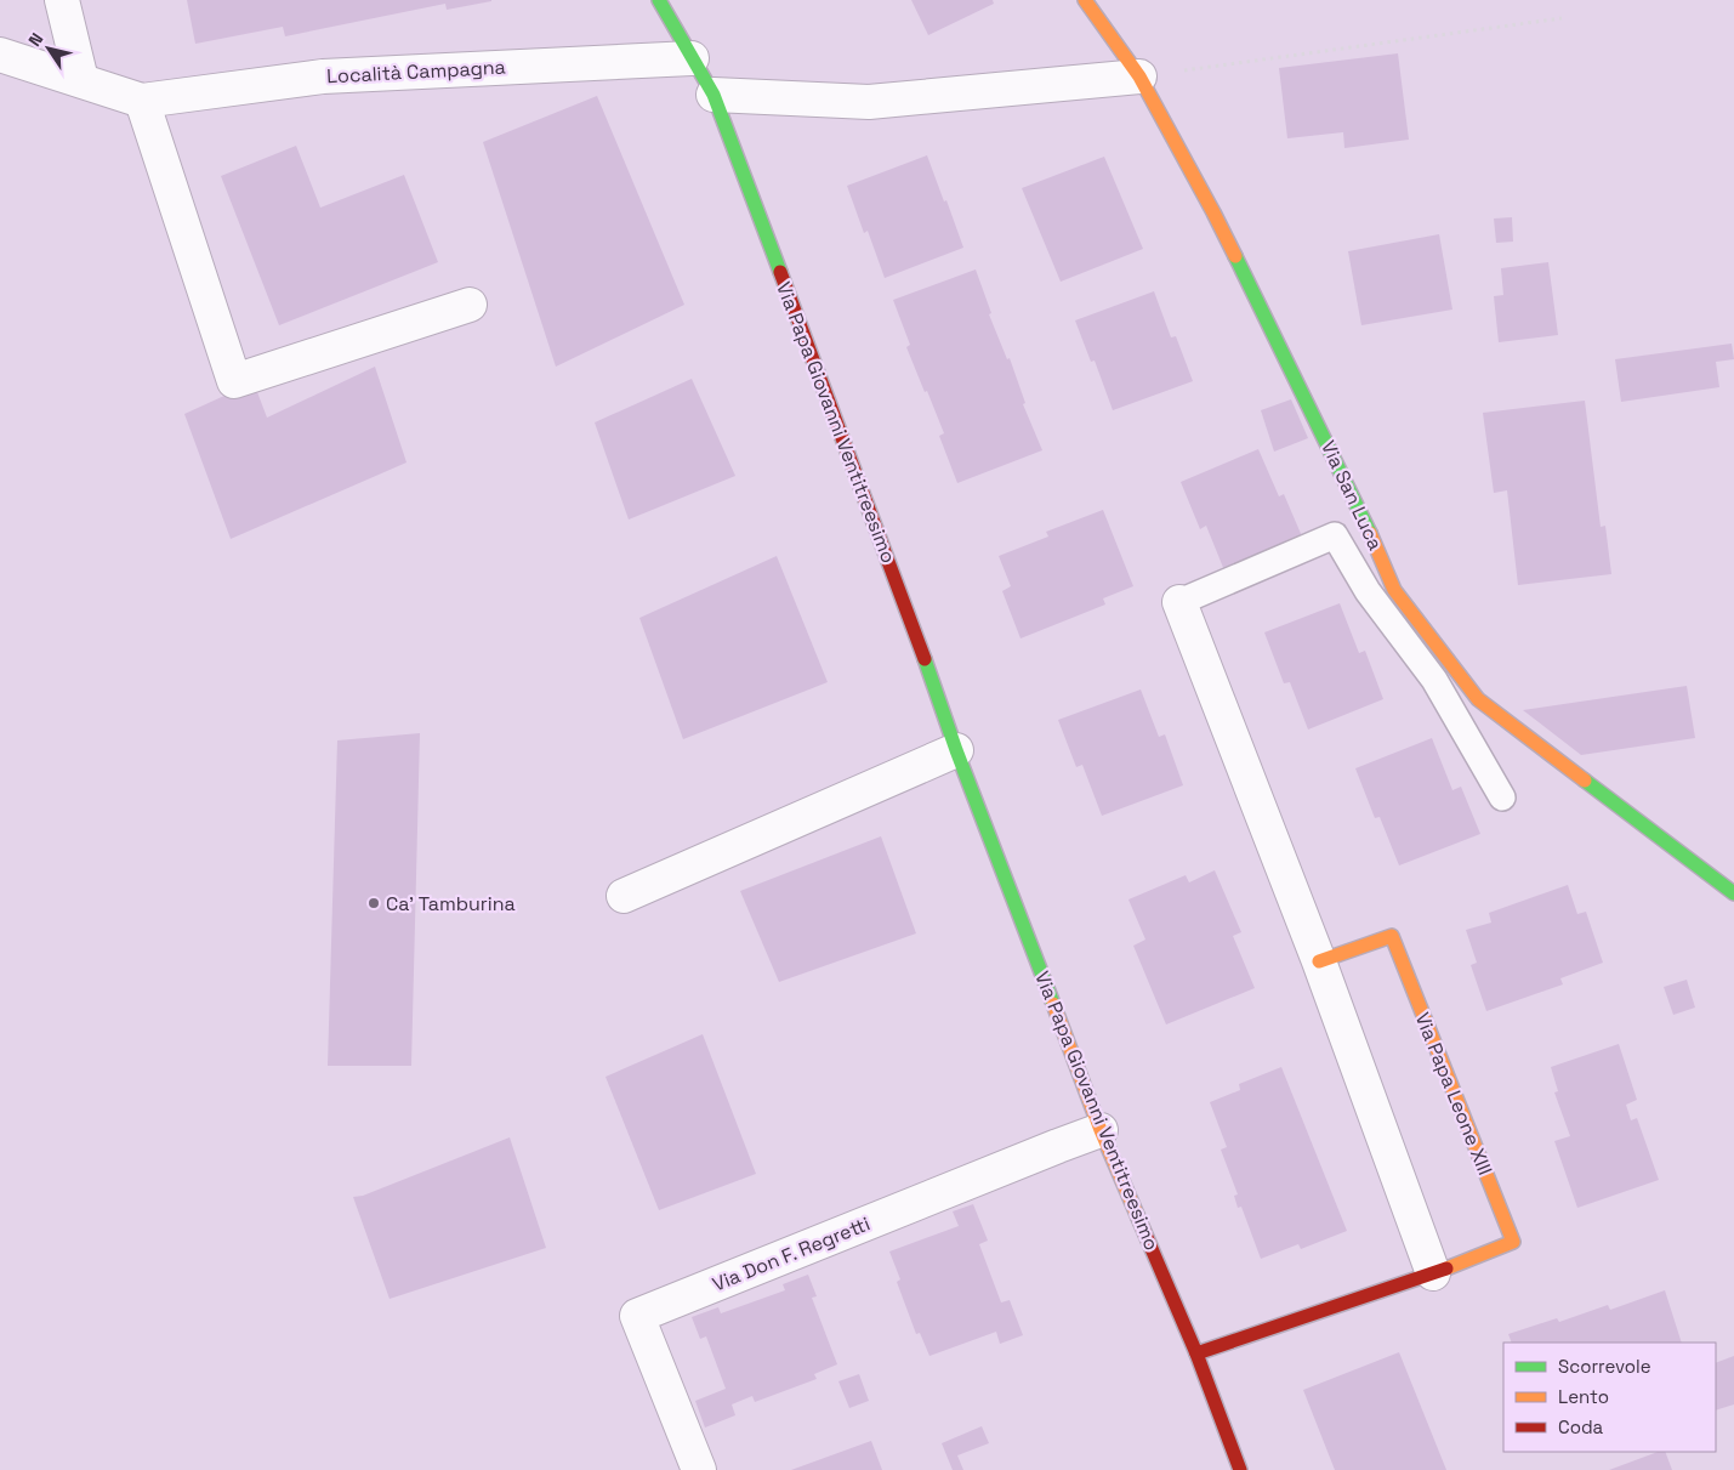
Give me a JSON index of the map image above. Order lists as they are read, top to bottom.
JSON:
{
  "streets": {
    "street": [
      "Località Campagna",
      "Via Papa Giovanni Ventitreesimo",
      "Via San Luca",
      "Via Papa Leone XIII",
      "Via Don F. Regretti"
    ]
  },
  "crossings": [
    ["Località Campagna", "Via Papa Giovanni Ventitreesimo"],
    ["Via Papa Giovanni Ventitreesimo", "Via Papa Leone XIII"],
    ["Via Papa Giovanni Ventitreesimo", "Via Don F. Regretti"]
  ],
  "places": ["Ca' Tamburina"],
  "legend": ["Scorrevole", "Lento", "Coda"],
  "north": "top left"
}
